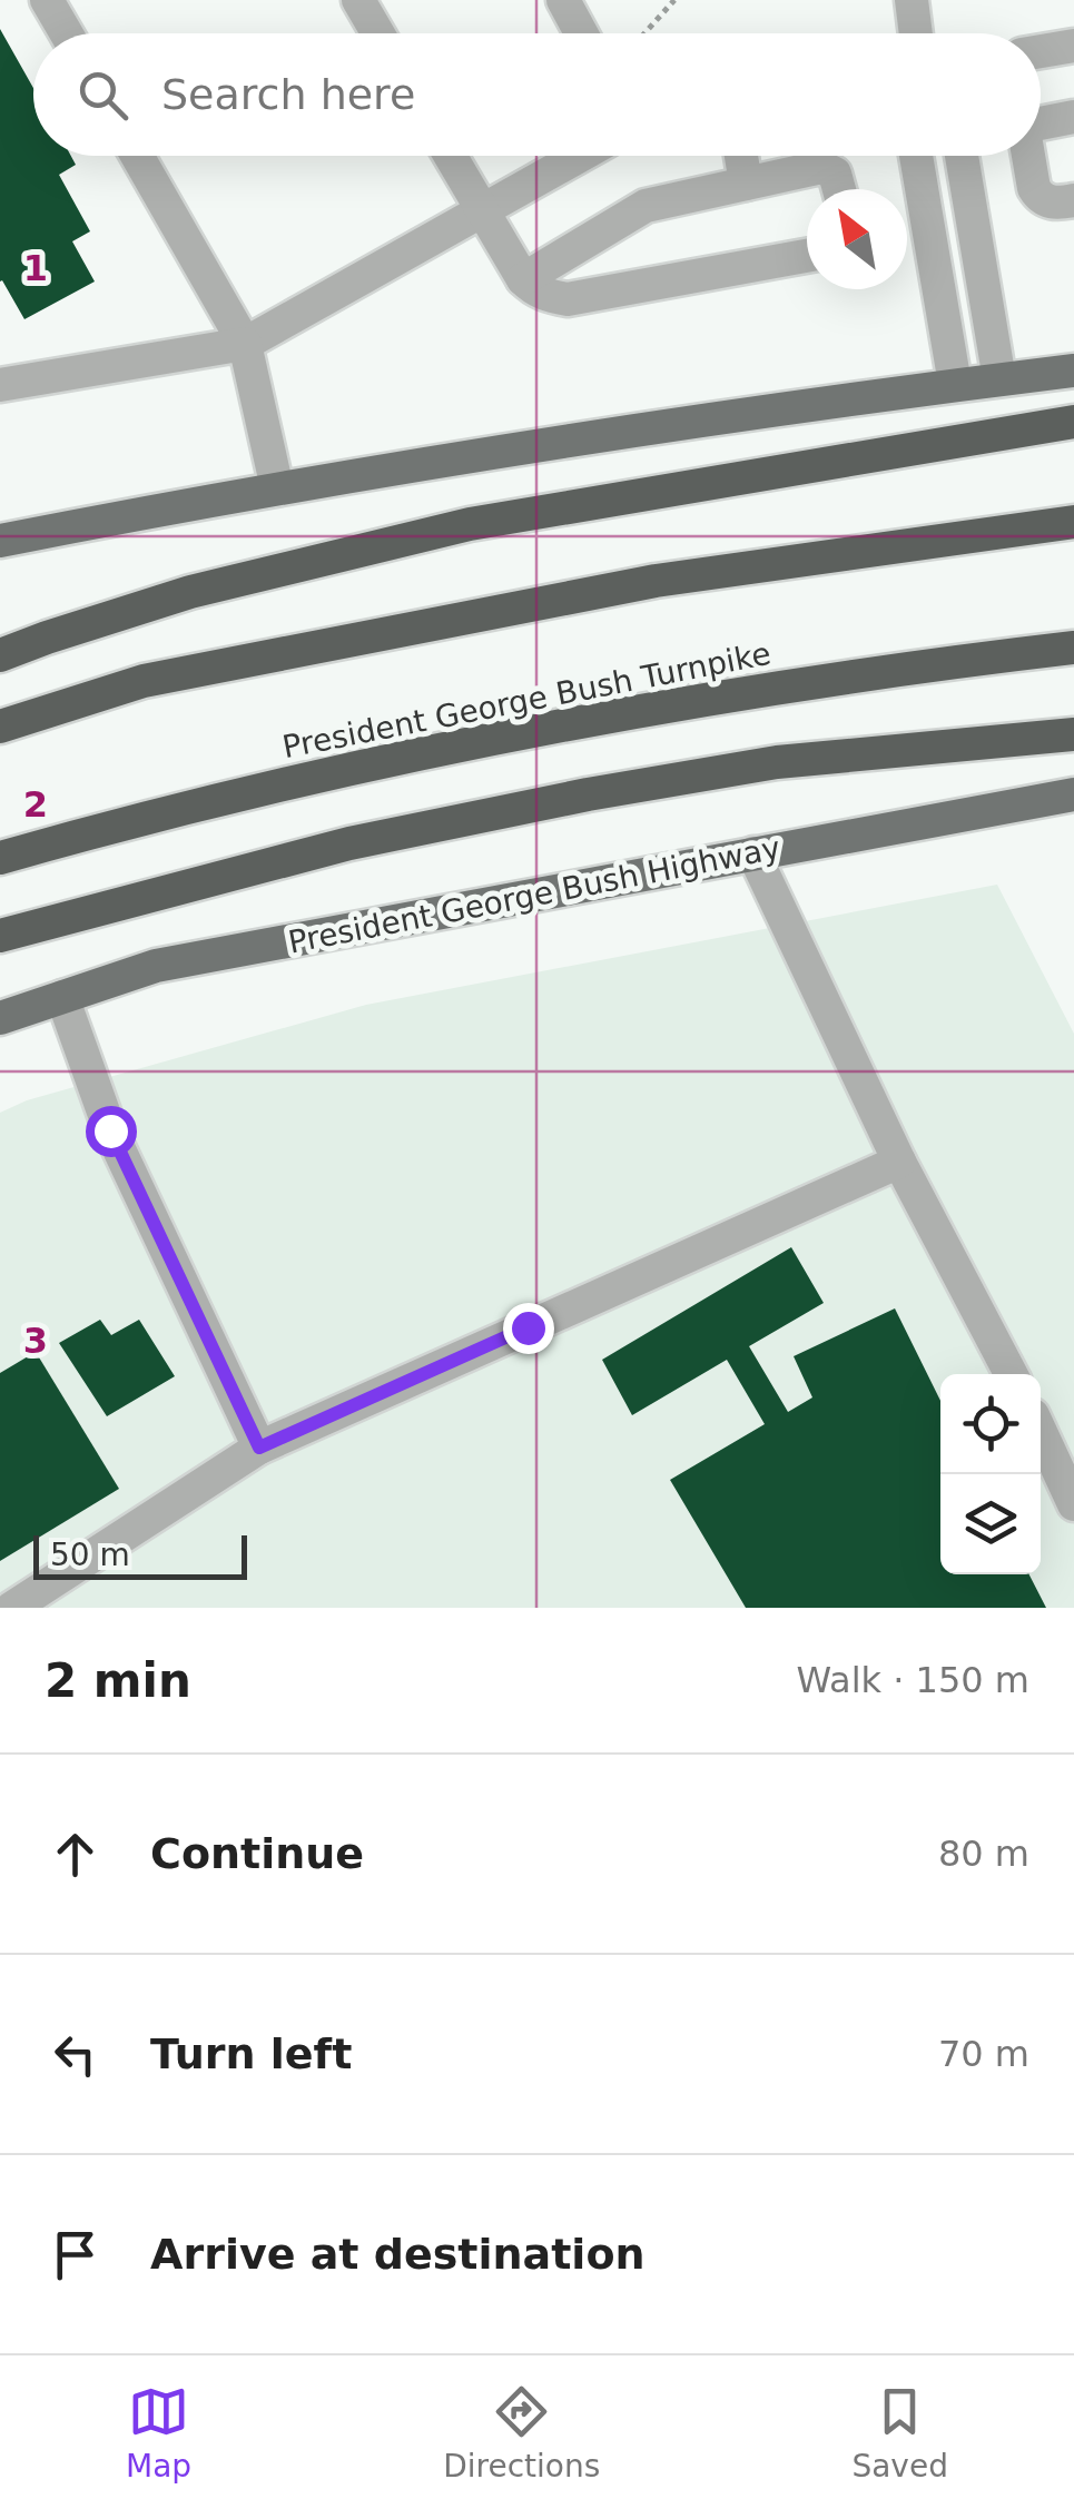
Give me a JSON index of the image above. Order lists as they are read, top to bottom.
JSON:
{
  "streets": {
    "highway": ["President George Bush Turnpike"],
    "main road": ["President George Bush Highway"]
  },
  "scale_bar": "50 m",
  "north": "top left",
  "page": {
    "search": "Search here",
    "scale": "50 m",
    "heading": ["2 min", "Walk · 150 m"],
    "list": [
      ["Continue", "80 m"],
      ["Turn left", "70 m"],
      "Arrive at destination"
    ],
    "nav": ["Map", "Directions", "Saved"]
  },
  "grid": {
    "rows": ["1", "2", "3"]
  }
}
